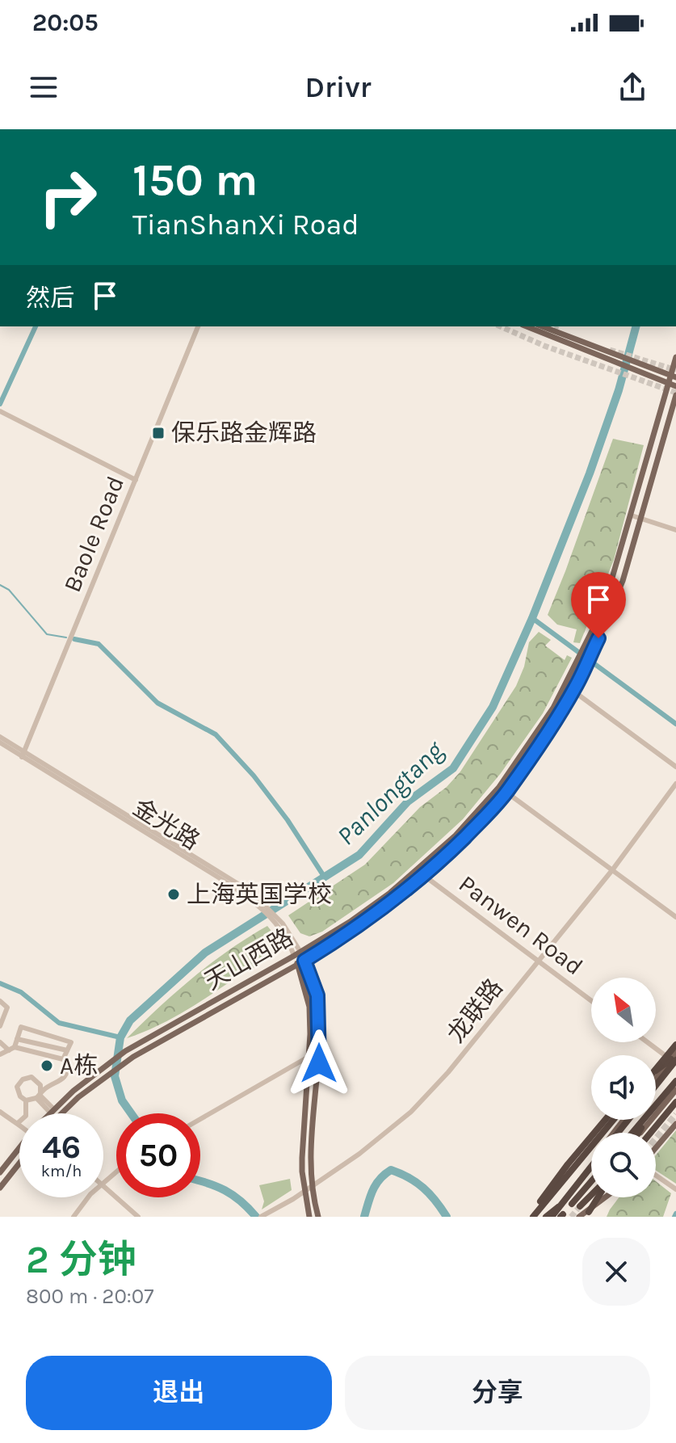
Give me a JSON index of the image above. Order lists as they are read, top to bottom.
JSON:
{
  "streets": {
    "main road": ["天山西路"],
    "street": ["Baole Road", "Panwen Road", "龙联路"]
  },
  "crossings": [
    ["Panwen Road", "天山西路"],
    ["Panwen Road", "龙联路"]
  ],
  "water": ["Panlongtang"],
  "places": {
    "transit": ["保乐路金辉路"],
    "other": ["上海英国学校", "A栋"]
  },
  "north": "top left",
  "page": {
    "status": "20:05",
    "header": "Drivr",
    "turn": ["150 m", "TianShanXi Road"],
    "then": "然后",
    "speed": "46 km/h",
    "limit": "50",
    "heading": ["2 分钟", "800 m · 20:07"],
    "buttons": ["退出", "分享"]
  }
}
